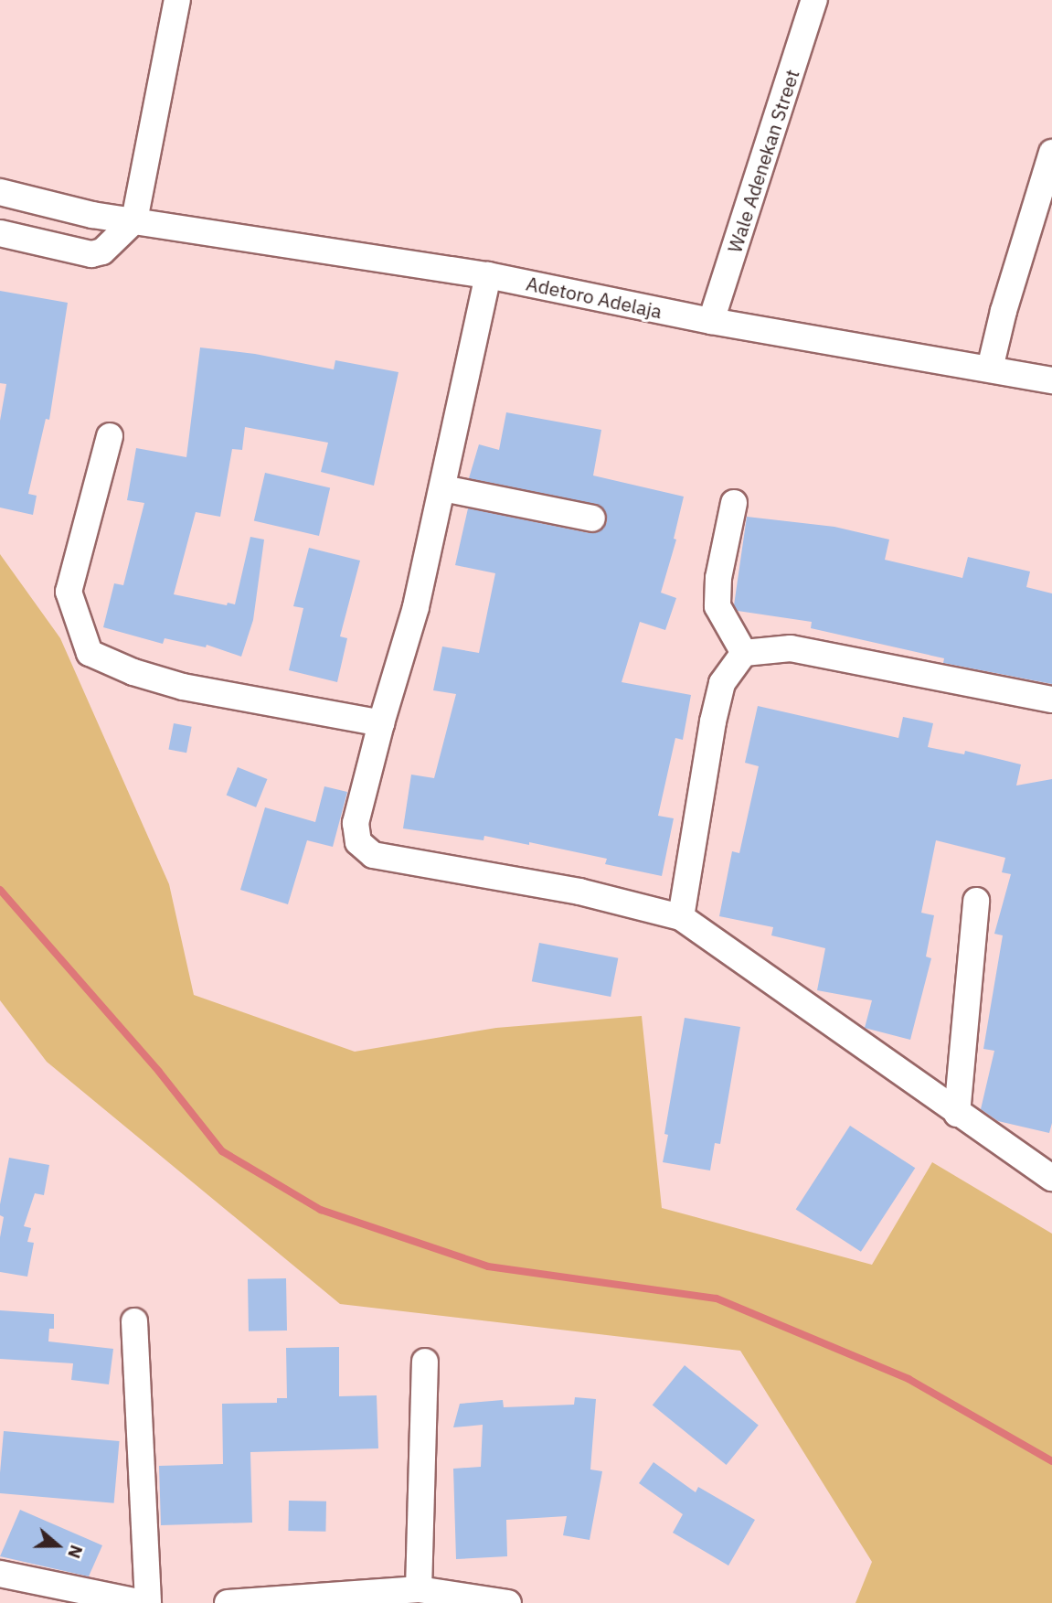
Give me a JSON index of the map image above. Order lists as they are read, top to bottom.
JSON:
{
  "streets": {
    "street": ["Wale Adenekan Street", "Adetoro Adelaja"]
  },
  "crossings": [
    ["Wale Adenekan Street", "Adetoro Adelaja"]
  ],
  "north": "right"
}
